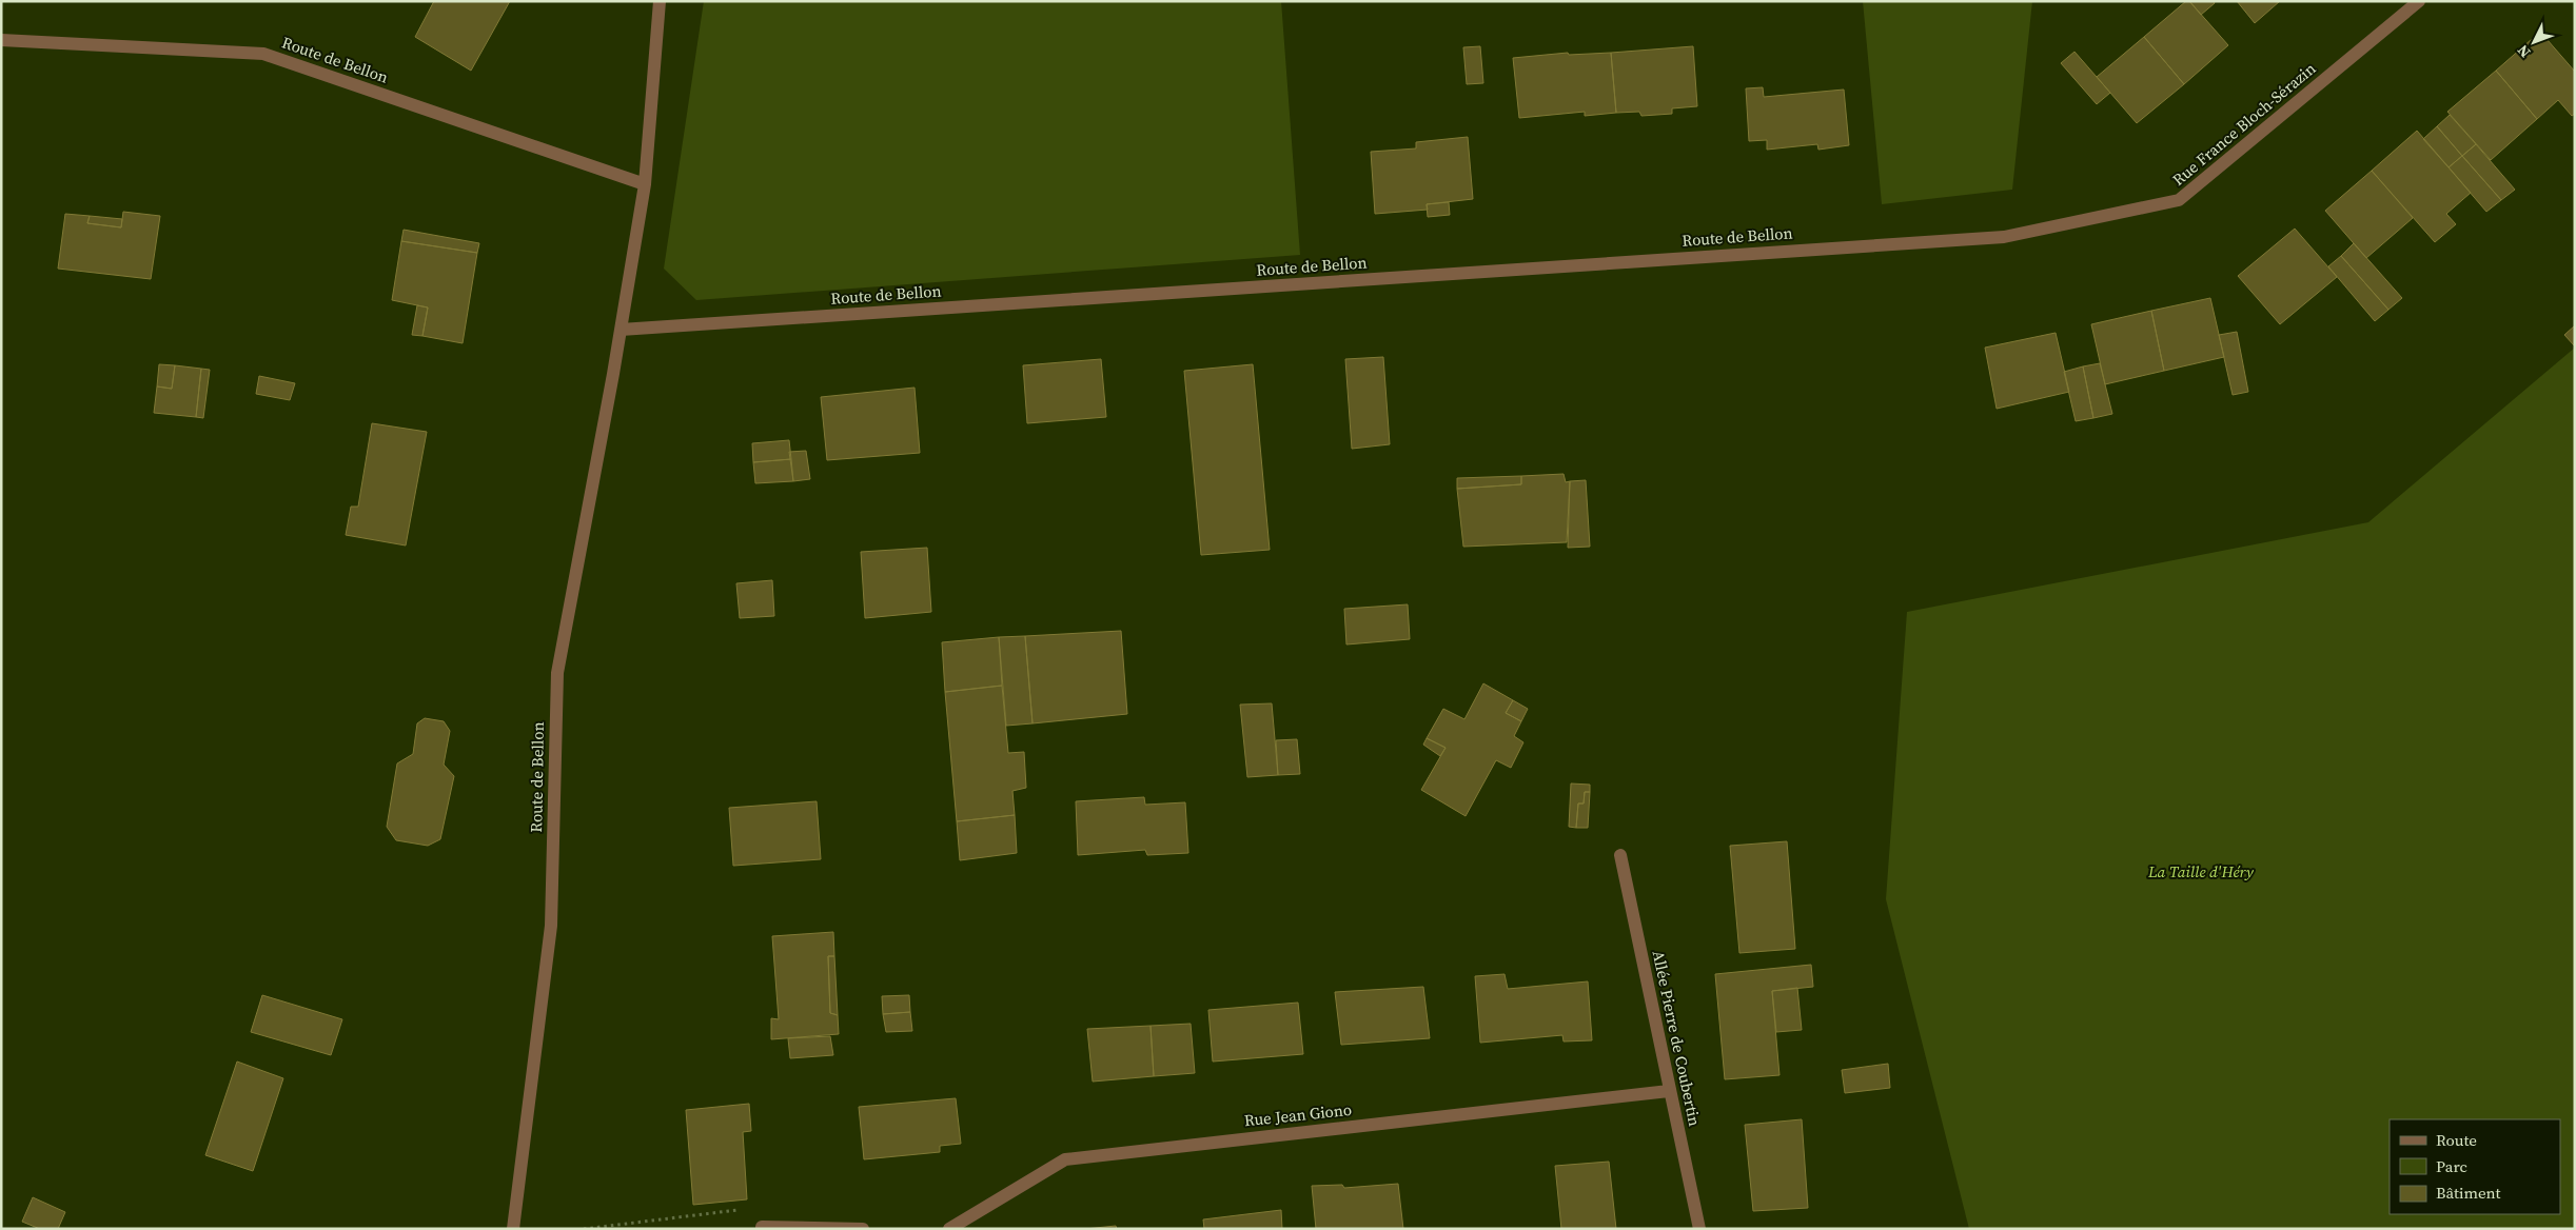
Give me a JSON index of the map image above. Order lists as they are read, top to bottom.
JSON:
{
  "streets": {
    "street": [
      "Route de Bellon",
      "Rue France Bloch-Sérazin",
      "Allée Pierre de Coubertin",
      "Rue Jean Giono"
    ]
  },
  "crossings": [
    ["Route de Bellon", "Rue France Bloch-Sérazin"],
    ["Allée Pierre de Coubertin", "Rue Jean Giono"]
  ],
  "parks": ["La Taille d'Héry"],
  "legend": ["Route", "Parc", "Bâtiment"],
  "north": "bottom left"
}
